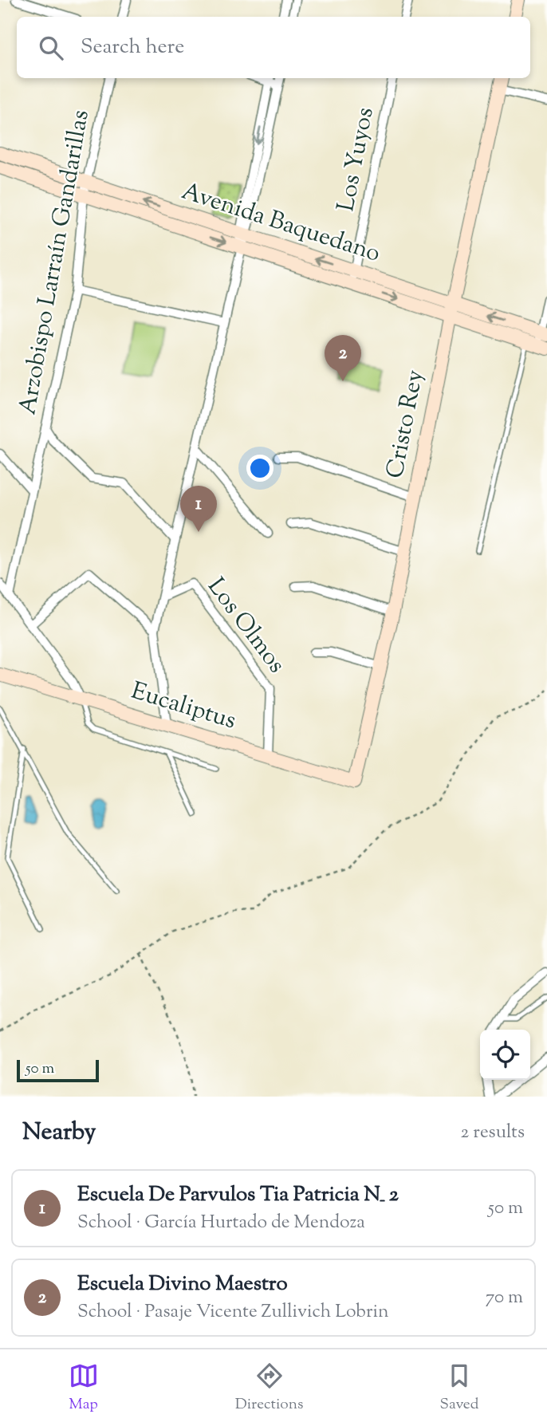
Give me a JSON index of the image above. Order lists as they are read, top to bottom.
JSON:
{
  "streets": {
    "street": [
      "Los Yuyos",
      "Avenida Baquedano",
      "Arzobispo Larraín Gandarillas",
      "Cristo Rey",
      "Los Olmos",
      "Eucaliptus"
    ]
  },
  "crossings": [
    ["Los Yuyos", "Avenida Baquedano"],
    ["Avenida Baquedano", "Arzobispo Larraín Gandarillas"],
    ["Avenida Baquedano", "Cristo Rey"],
    ["Cristo Rey", "Eucaliptus"],
    ["Los Olmos", "Eucaliptus"]
  ],
  "scale_bar": "50 m",
  "page": {
    "search": "Search here",
    "pins": ["2", "1"],
    "scale": "50 m",
    "heading": ["Nearby", "2 results"],
    "list": [
      {
        "mark": "1",
        "name": "Escuela De Parvulos Tia Patricia N_ 2",
        "note": "School · García Hurtado de Mendoza",
        "value": "50 m"
      },
      {
        "mark": "2",
        "name": "Escuela Divino Maestro",
        "note": "School · Pasaje Vicente Zullivich Lobrin",
        "value": "70 m"
      }
    ],
    "nav": ["Map", "Directions", "Saved"]
  }
}
